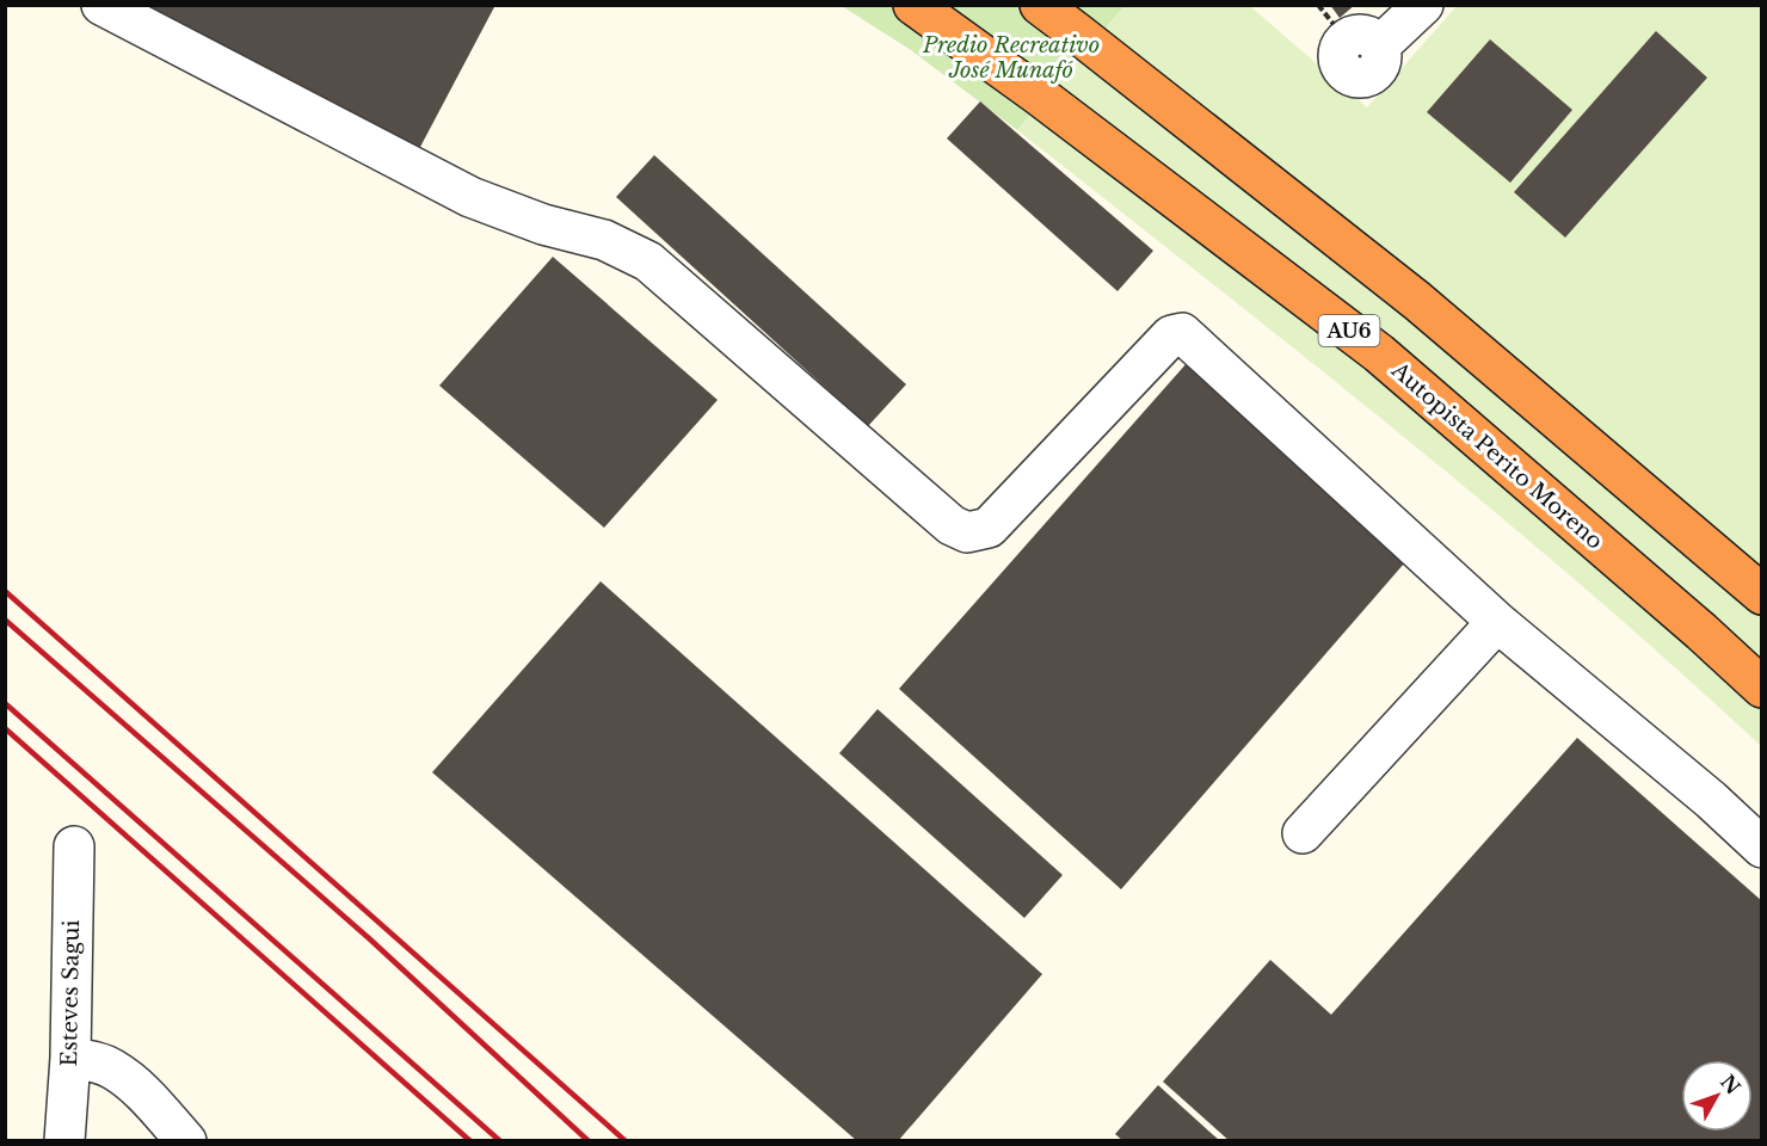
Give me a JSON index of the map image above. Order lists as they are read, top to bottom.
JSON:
{
  "streets": {
    "highway": ["AU6", "Autopista Perito Moreno"],
    "street": ["Esteves Sagui"]
  },
  "parks": ["Predio Recreativo José Munafó"],
  "north": "top right"
}
